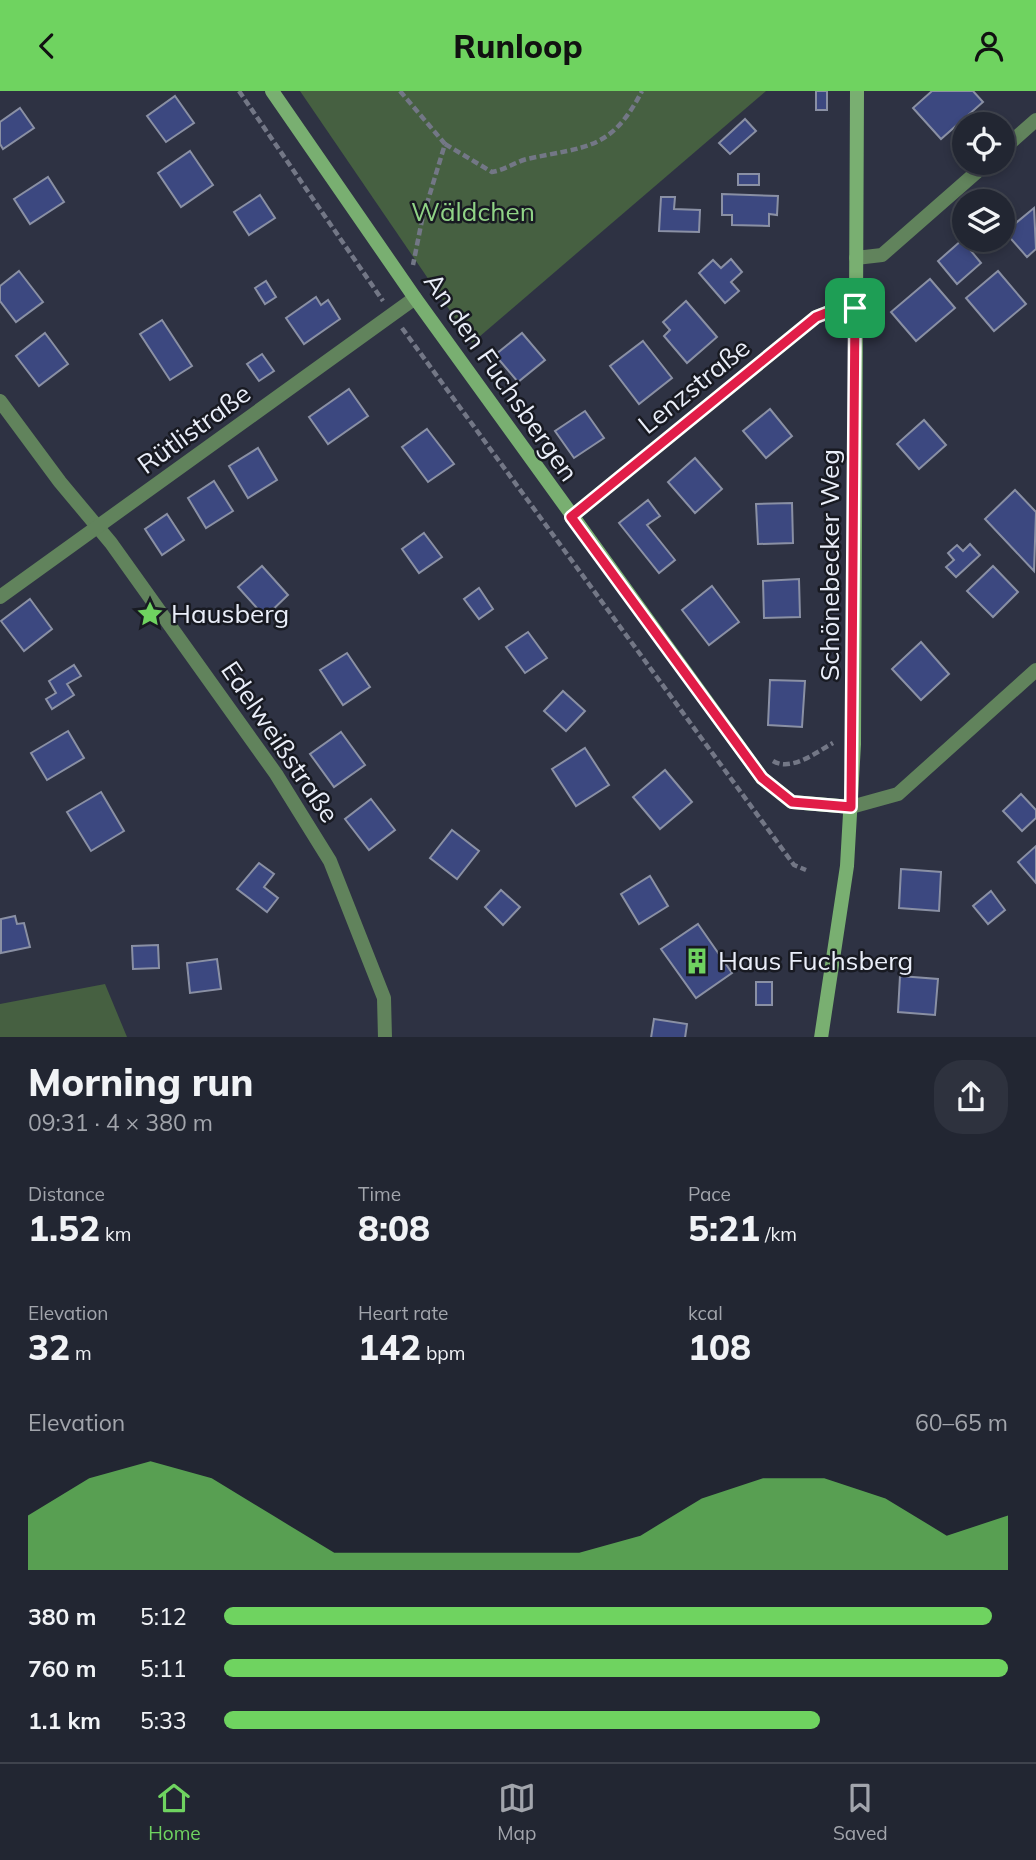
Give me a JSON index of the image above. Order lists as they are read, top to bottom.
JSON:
{
  "streets": {
    "street": [
      "An den Fuchsbergen",
      "Lenzstraße",
      "Rütlistraße",
      "Schönebecker Weg",
      "Edelweißstraße"
    ]
  },
  "crossings": [
    ["An den Fuchsbergen", "Lenzstraße"],
    ["An den Fuchsbergen", "Rütlistraße"],
    ["An den Fuchsbergen", "Schönebecker Weg"],
    ["Lenzstraße", "Schönebecker Weg"],
    ["Rütlistraße", "Edelweißstraße"]
  ],
  "parks": ["Wäldchen"],
  "places": {
    "place": ["Hausberg"],
    "building": ["Haus Fuchsberg"]
  },
  "page": {
    "header": "Runloop",
    "heading": ["Morning run", "09:31 · 4 × 380 m"],
    "stats": [
      ["Distance", "1.52 km"],
      ["Time", "8:08"],
      ["Pace", "5:21 /km"],
      ["Elevation", "32 m"],
      ["Heart rate", "142 bpm"],
      ["kcal", "108"]
    ],
    "chart": ["Elevation", "60–65 m"],
    "list": [
      {
        "name": "380 m",
        "note": "5:12"
      },
      {
        "name": "760 m",
        "note": "5:11"
      },
      {
        "name": "1.1 km",
        "note": "5:33"
      }
    ],
    "tabs": ["Home", "Map", "Saved"]
  }
}
